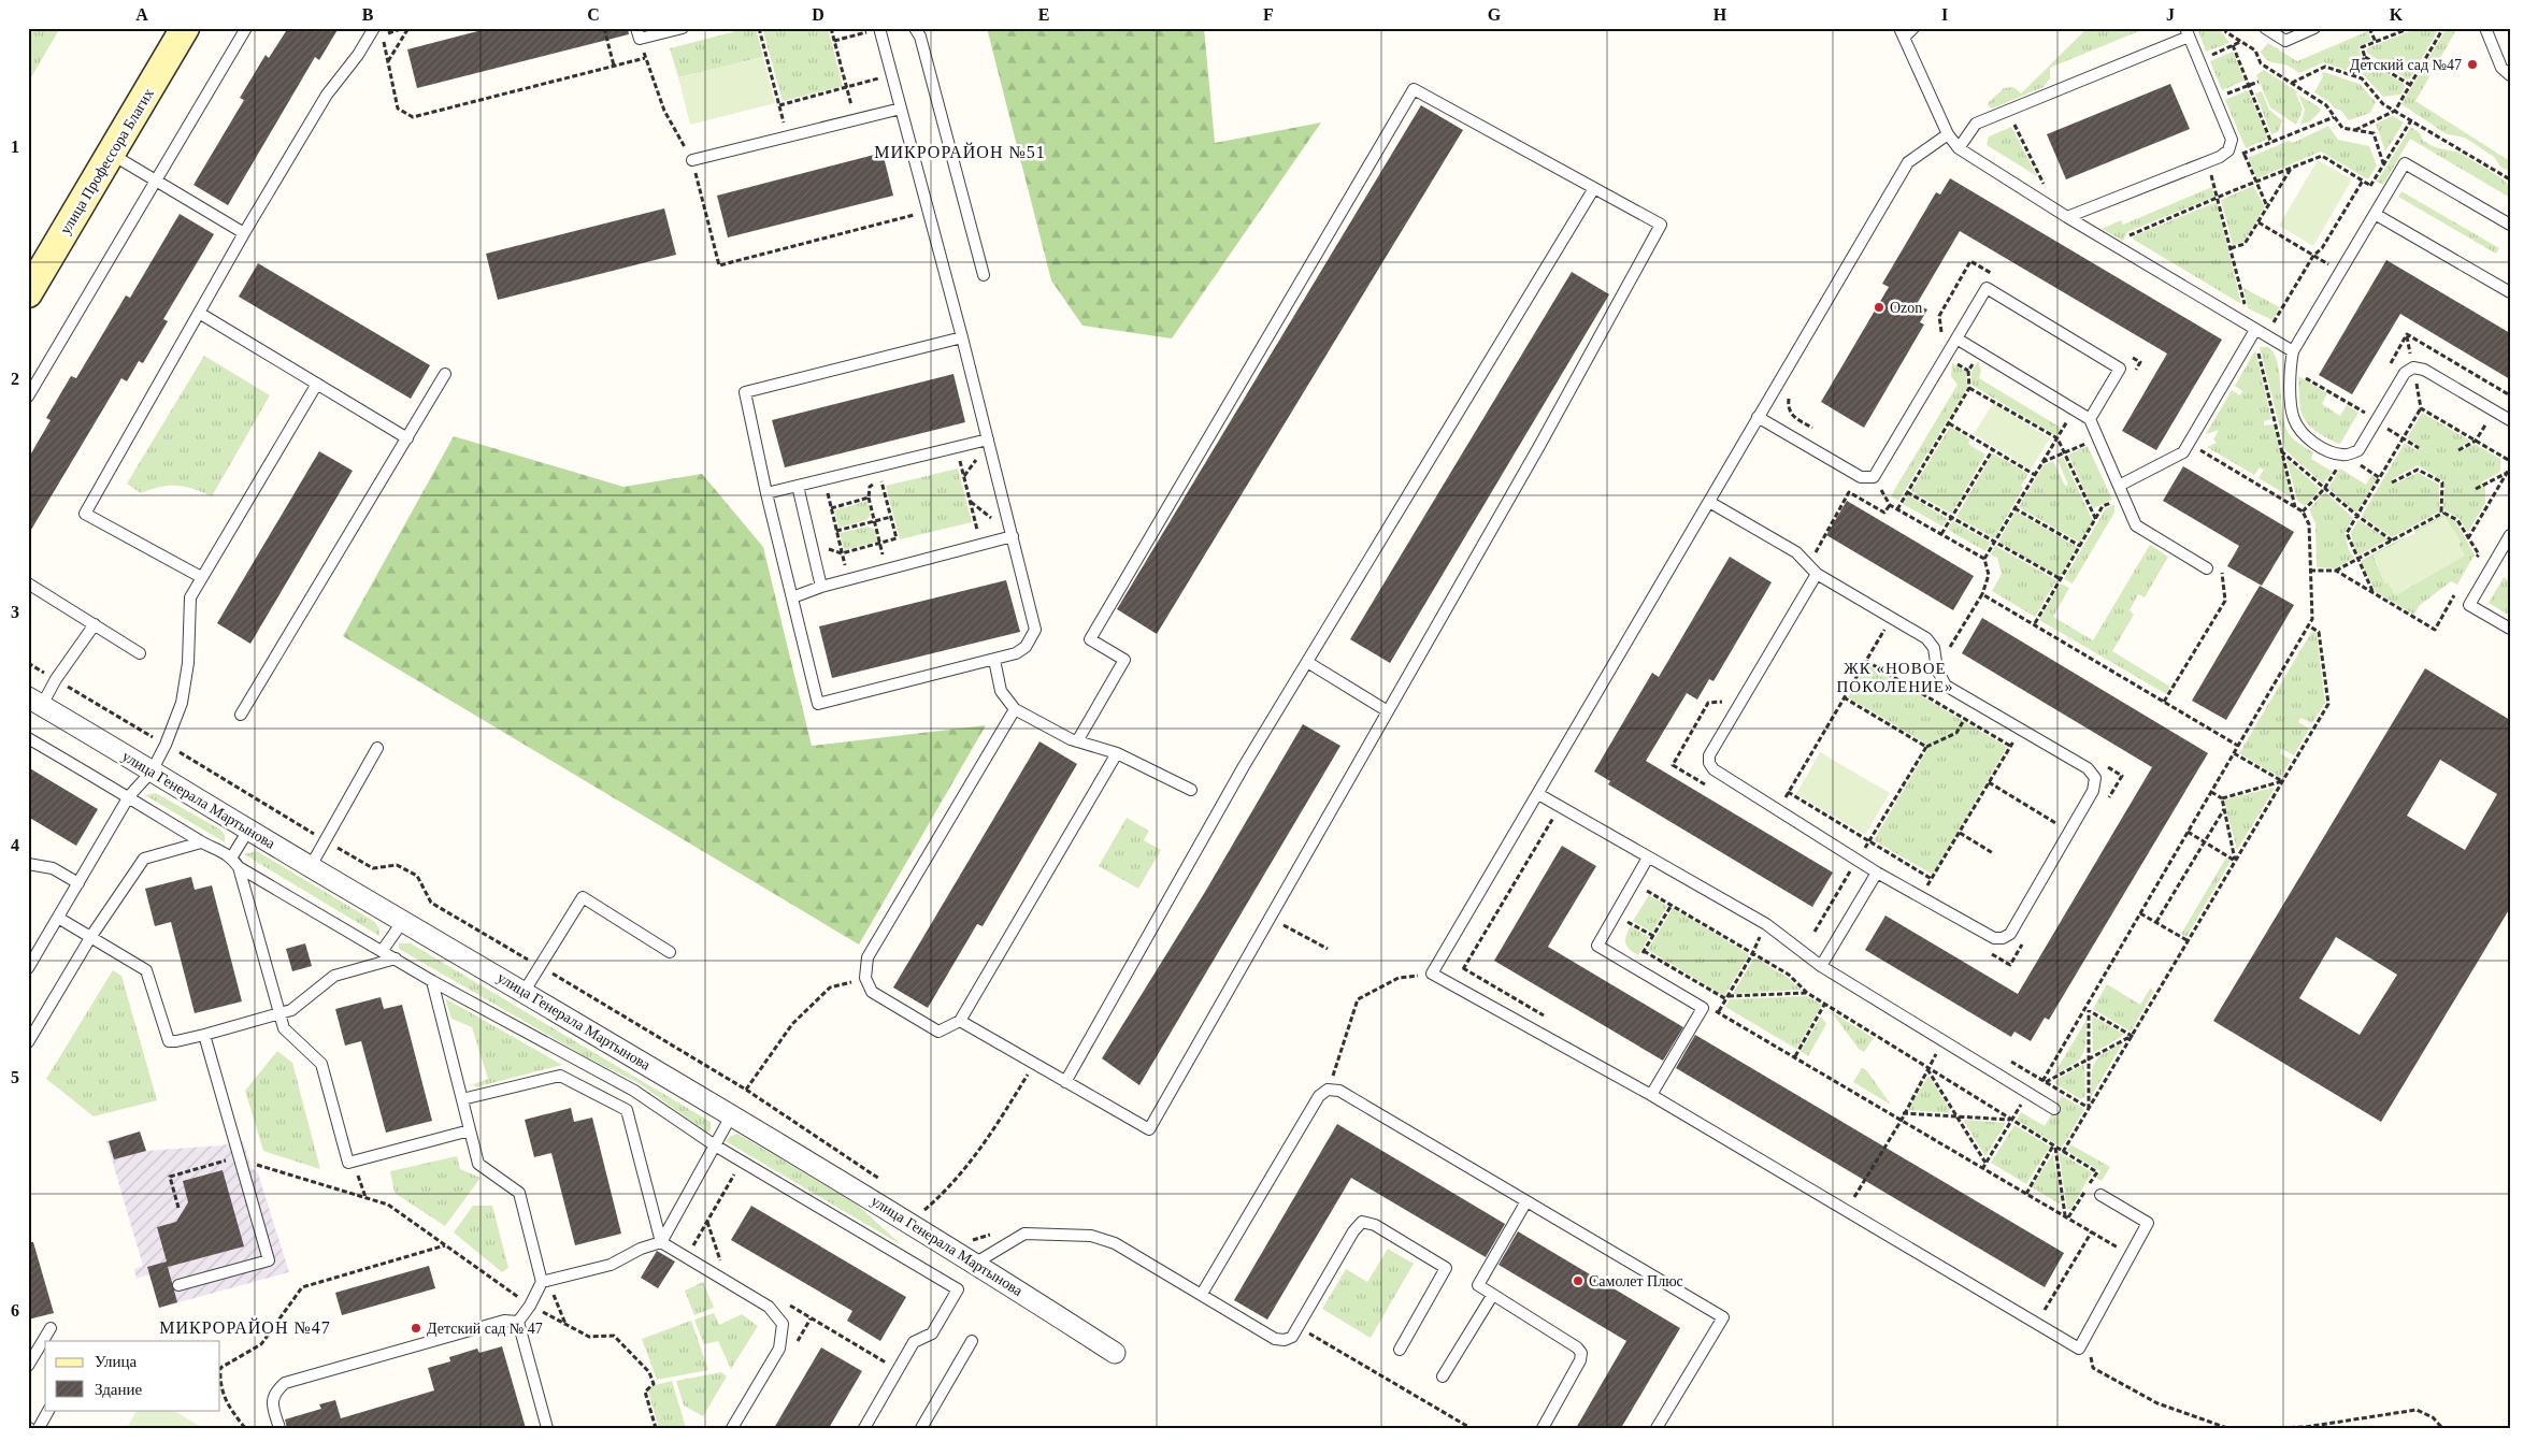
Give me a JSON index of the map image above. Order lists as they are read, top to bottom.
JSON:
{
  "streets": {
    "main road": ["улица Профессора Благих"],
    "street": ["улица Генерала Мартынова"]
  },
  "districts": ["МИКРОРАЙОН №51", "ЖК «НОВОЕ ПОКОЛЕНИЕ»", "МИКРОРАЙОН №47"],
  "places": [
    "Детский сад №47",
    "Ozon",
    "Самолет Плюс",
    "Детский сад № 47"
  ],
  "legend": ["Улица", "Здание"],
  "grid": {
    "columns": [
      "A",
      "B",
      "C",
      "D",
      "E",
      "F",
      "G",
      "H",
      "I",
      "J",
      "K"
    ],
    "rows": [
      "1",
      "2",
      "3",
      "4",
      "5",
      "6"
    ]
  }
}
